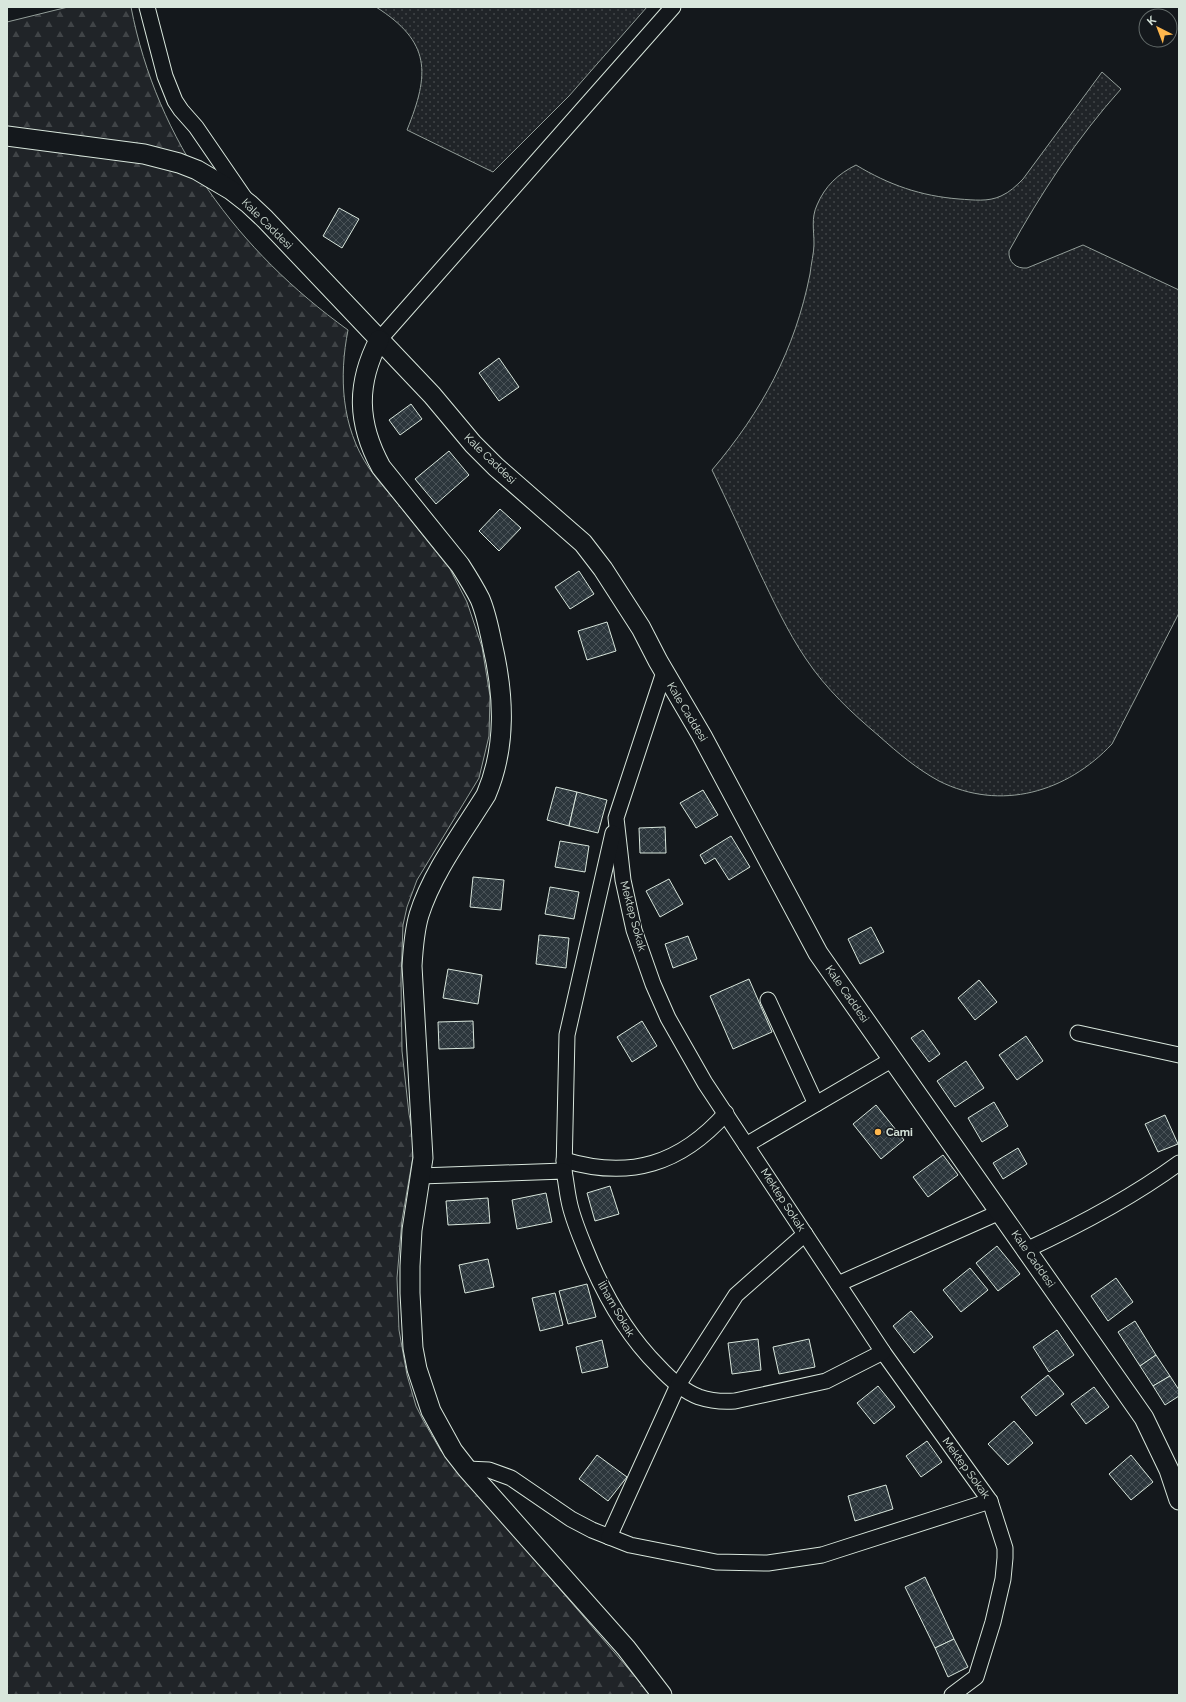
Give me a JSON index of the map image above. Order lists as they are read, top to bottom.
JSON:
{
  "streets": {
    "street": ["Kale Caddesi", "Mektep Sokak", "İlham Sokak"]
  },
  "crossings": [
    ["Kale Caddesi", "Mektep Sokak"],
    ["Mektep Sokak", "İlham Sokak"]
  ],
  "places": ["Cami"],
  "north": "top left"
}
